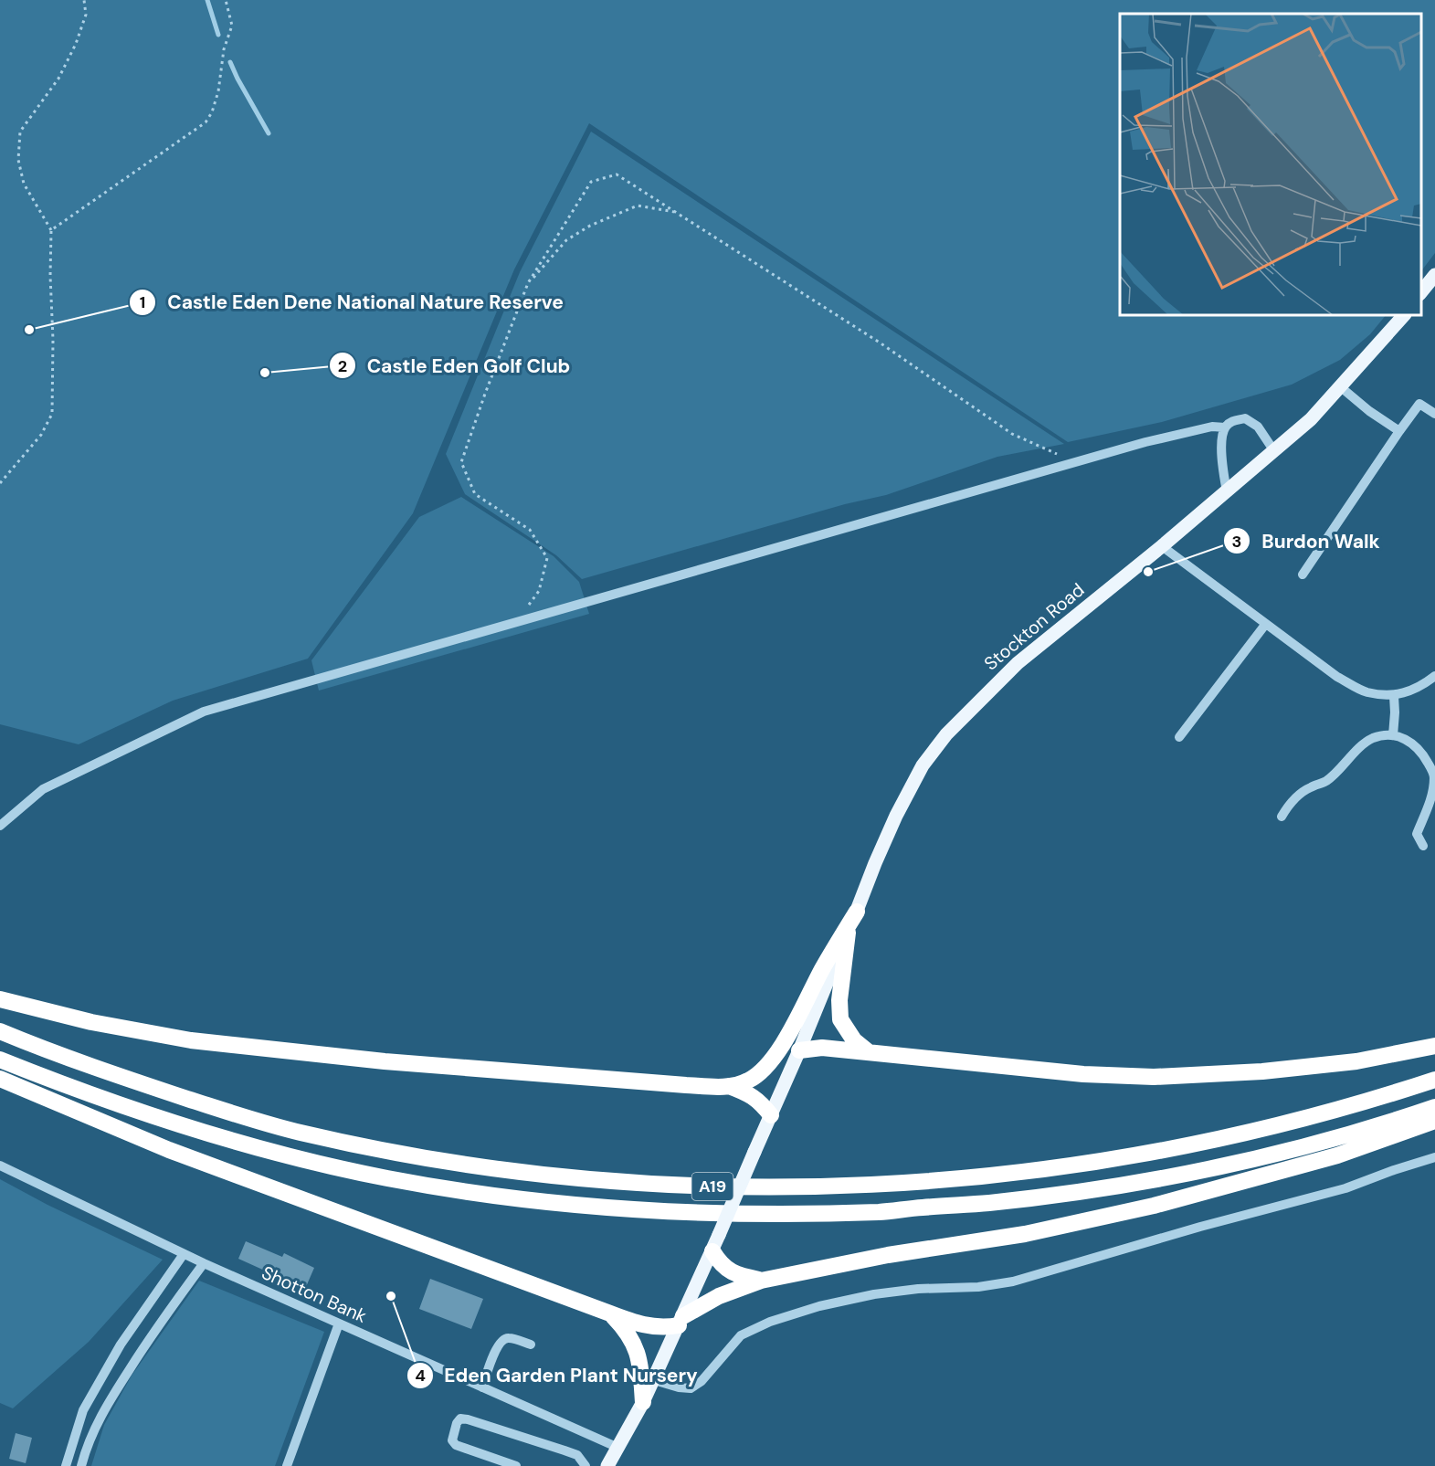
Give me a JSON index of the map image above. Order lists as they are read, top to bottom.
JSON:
{
  "streets": {
    "highway": ["A19"],
    "main road": ["Stockton Road"],
    "street": ["Shotton Bank"]
  },
  "crossings": [
    ["Stockton Road", "Shotton Bank"]
  ],
  "places": [
    "Castle Eden Dene National Nature Reserve",
    "Castle Eden Golf Club",
    "Burdon Walk",
    "Eden Garden Plant Nursery"
  ]
}
